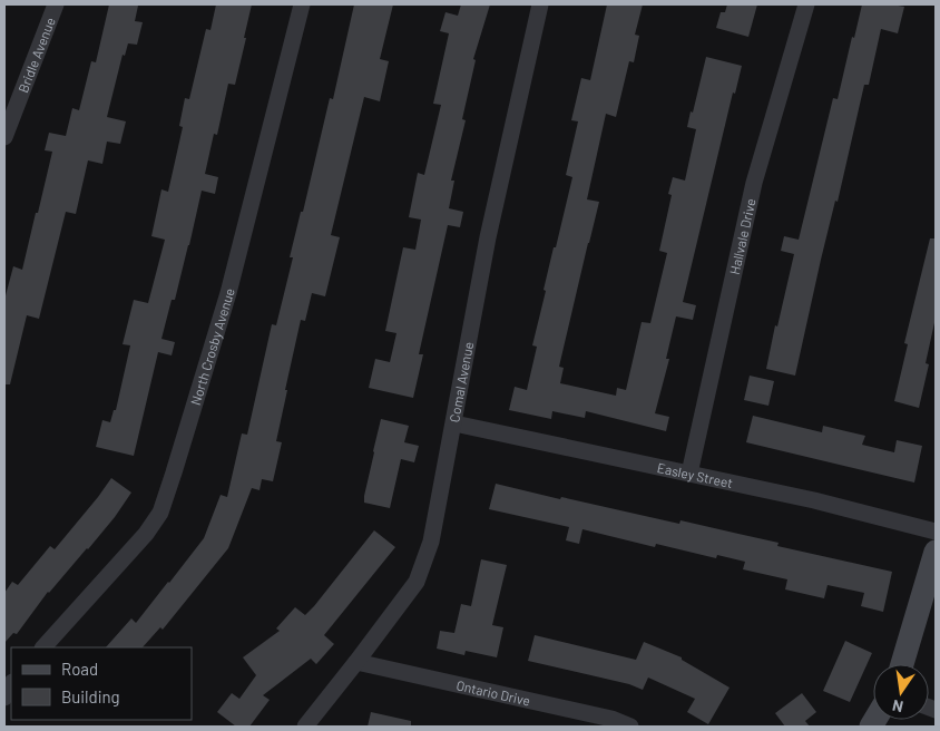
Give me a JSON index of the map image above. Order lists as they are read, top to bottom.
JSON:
{
  "streets": {
    "street": [
      "Bridle Avenue",
      "Hallvale Drive",
      "North Crosby Avenue",
      "Comal Avenue",
      "Easley Street",
      "Ontario Drive"
    ]
  },
  "crossings": [
    ["Hallvale Drive", "Easley Street"],
    ["Comal Avenue", "Easley Street"],
    ["Comal Avenue", "Ontario Drive"]
  ],
  "legend": ["Road", "Building"],
  "north": "bottom"
}
